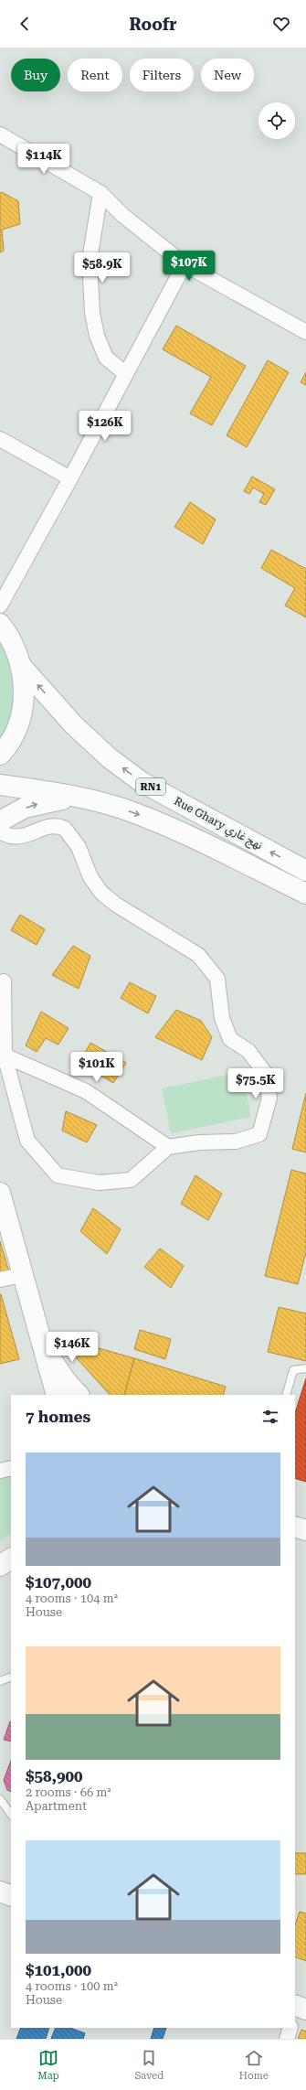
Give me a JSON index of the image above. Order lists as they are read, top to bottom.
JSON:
{
  "streets": {
    "main road": ["RN1", "Rue Ghary نهج غاري"]
  },
  "page": {
    "header": "Roofr",
    "chip": [
      "Buy",
      "Rent",
      "Filters",
      "New"
    ],
    "price": [
      "$114K",
      "$107K",
      "$58.9K",
      "$126K",
      "$101K",
      "$75.5K",
      "$146K"
    ],
    "heading": "7 homes",
    "list": [
      {
        "name": "$107,000",
        "note": "4 rooms · 104 m² · House"
      },
      {
        "name": "$58,900",
        "note": "2 rooms · 66 m² · Apartment"
      },
      {
        "name": "$101,000",
        "note": "4 rooms · 100 m² · House"
      }
    ],
    "tabs": ["Map", "Saved", "Home"]
  }
}
